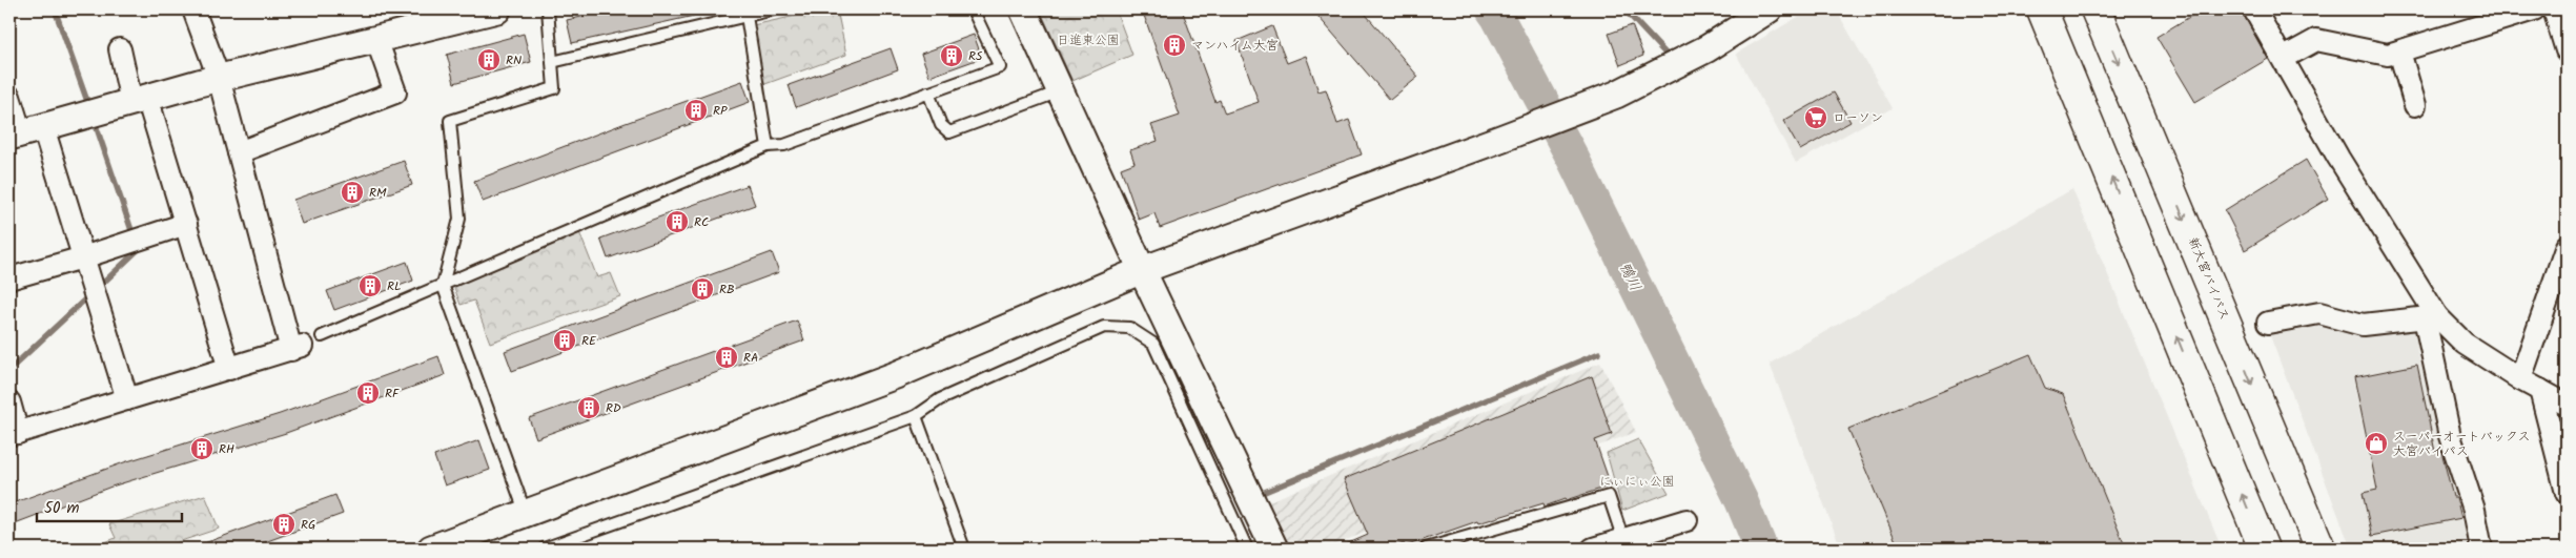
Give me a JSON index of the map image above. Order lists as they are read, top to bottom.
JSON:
{
  "streets": {
    "highway": ["新大宮バイパス"]
  },
  "water": ["鴨川"],
  "parks": ["日進東公園", "にぃにぃ公園"],
  "places": {
    "building": [
      "マンハイム大宮",
      "RS",
      "RN",
      "RP",
      "RM",
      "RC",
      "RL",
      "RB",
      "RE",
      "RA",
      "RF",
      "RD",
      "RH",
      "RG"
    ],
    "supermarket": ["ローソン"],
    "shop": ["スーパーオートバックス 大宮バイパス"]
  },
  "scale_bar": "50 m"
}
